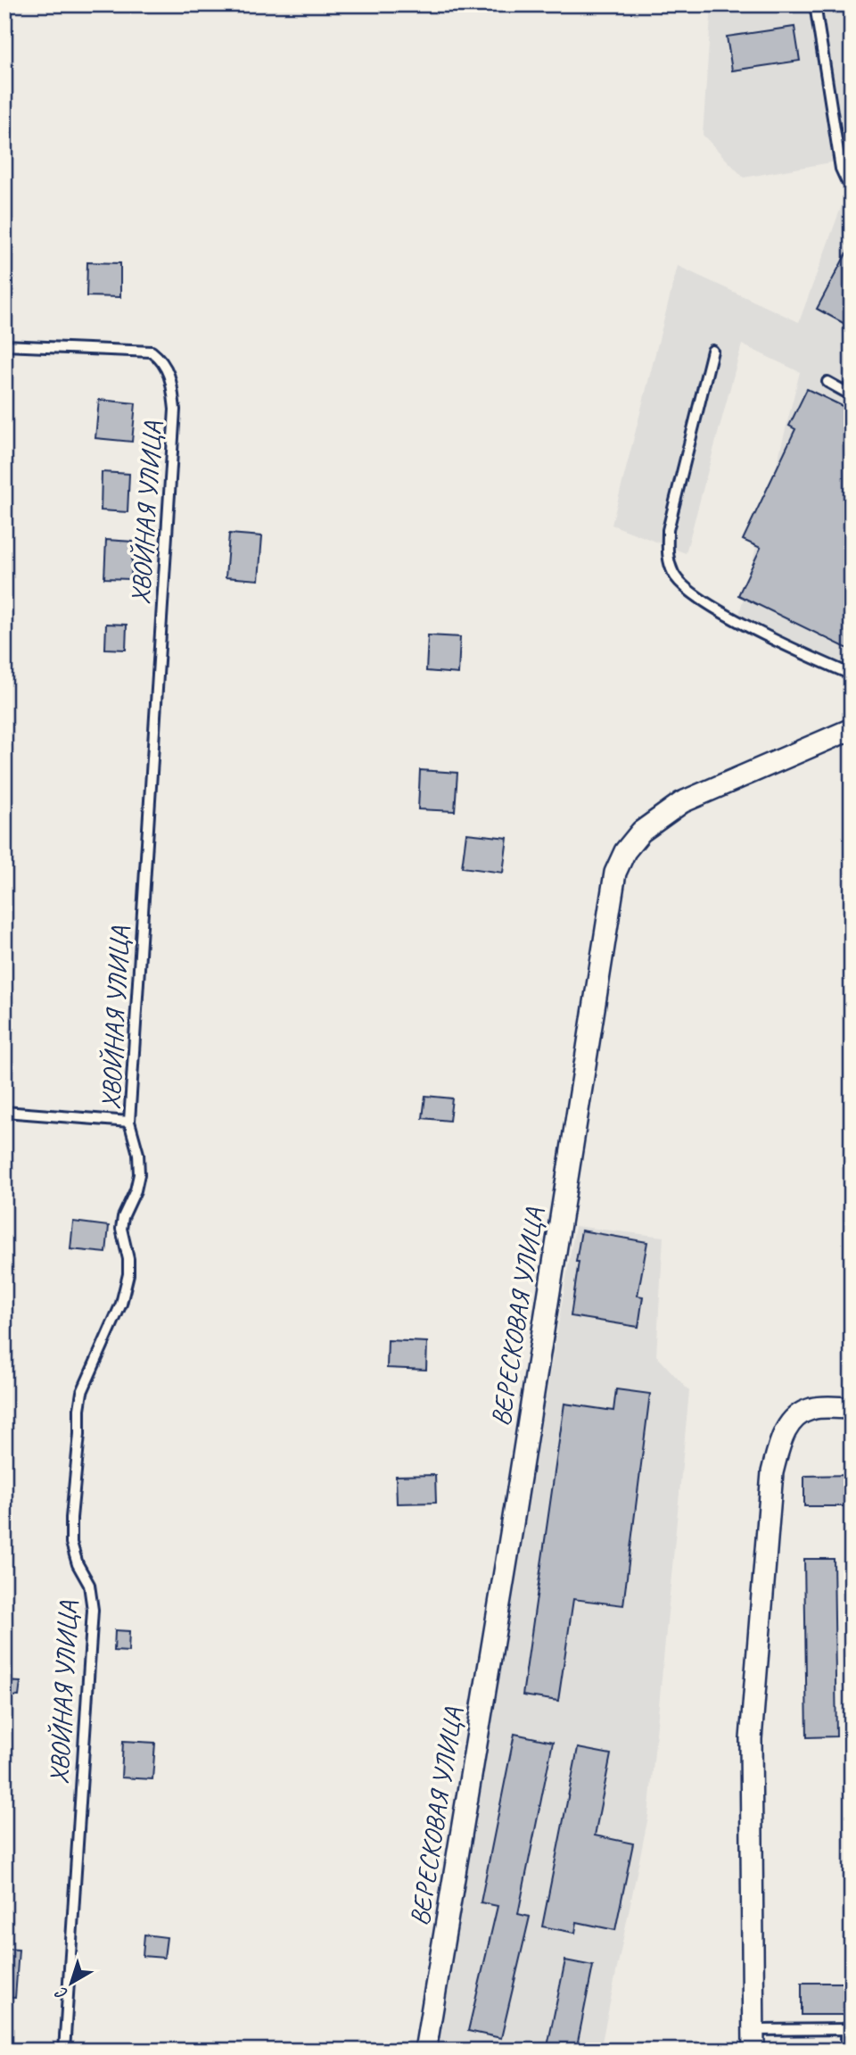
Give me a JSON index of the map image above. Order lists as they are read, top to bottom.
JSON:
{
  "streets": {
    "street": ["ВЕРЕСКОВАЯ УЛИЦА"],
    "lane": ["ХВОЙНАЯ УЛИЦА"]
  },
  "north": "bottom left"
}
